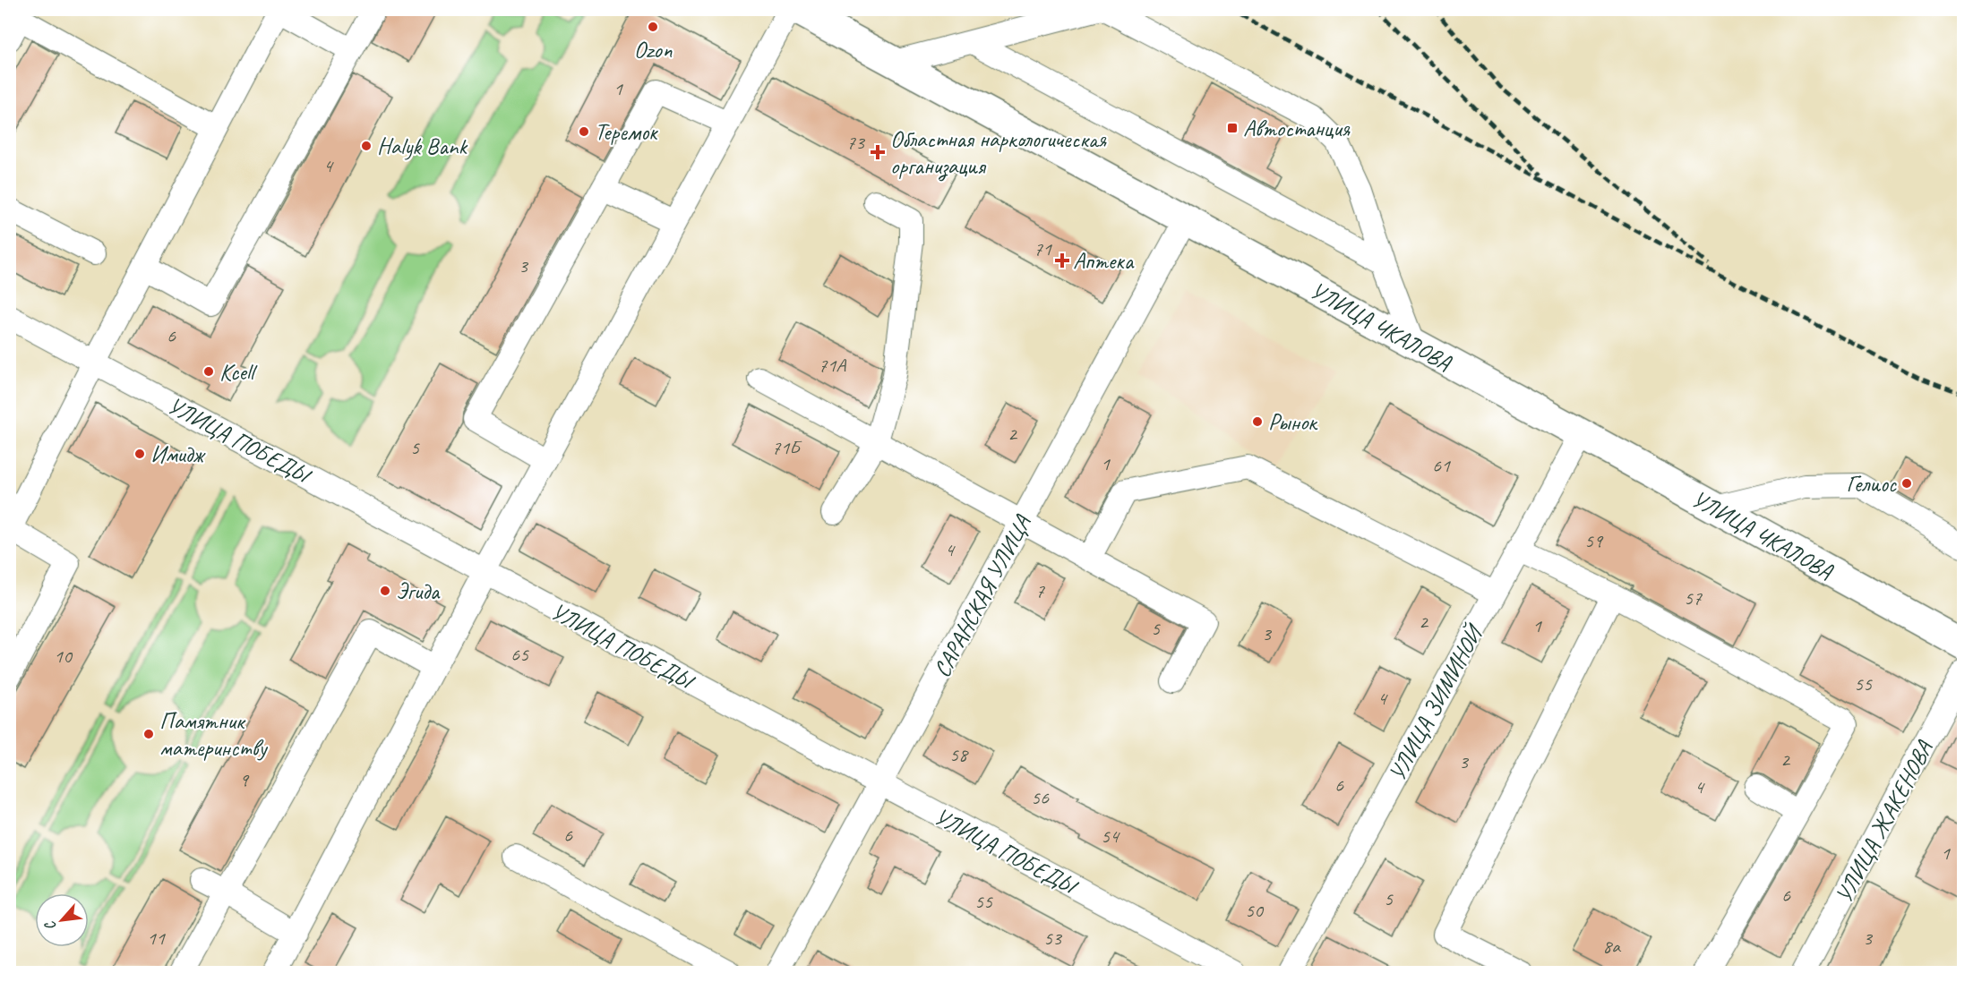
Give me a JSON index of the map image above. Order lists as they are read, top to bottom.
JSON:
{
  "streets": {
    "main road": ["УЛИЦА ЧКАЛОВА"],
    "street": [
      "УЛИЦА ПОБЕДЫ",
      "САРАНСКАЯ УЛИЦА",
      "УЛИЦА ЗИМИНОЙ",
      "УЛИЦА ЖАКЕНОВА"
    ]
  },
  "crossings": [
    ["УЛИЦА ЧКАЛОВА", "САРАНСКАЯ УЛИЦА"],
    ["УЛИЦА ЧКАЛОВА", "УЛИЦА ЗИМИНОЙ"],
    ["УЛИЦА ПОБЕДЫ", "САРАНСКАЯ УЛИЦА"]
  ],
  "places": {
    "other": [
      "Ozon",
      "Теремок",
      "Halyk Bank",
      "Kcell",
      "Рынок",
      "Имидж",
      "Гелиос",
      "Эгида",
      "Памятник материнству"
    ],
    "transit": ["Автостанция"],
    "health": ["Областная наркологическая организация", "Аптека"]
  },
  "house_numbers": [
    "1",
    "73",
    "4",
    "71",
    "3",
    "6",
    "71А",
    "2",
    "5",
    "71Б",
    "1",
    "61",
    "59",
    "4",
    "7",
    "57",
    "2",
    "1",
    "5",
    "3",
    "65",
    "10",
    "55",
    "4",
    "58",
    "2",
    "3",
    "9",
    "6",
    "4",
    "56",
    "6",
    "54",
    "1",
    "6",
    "5",
    "55",
    "50",
    "11",
    "53",
    "3",
    "8а"
  ],
  "north": "bottom left"
}
